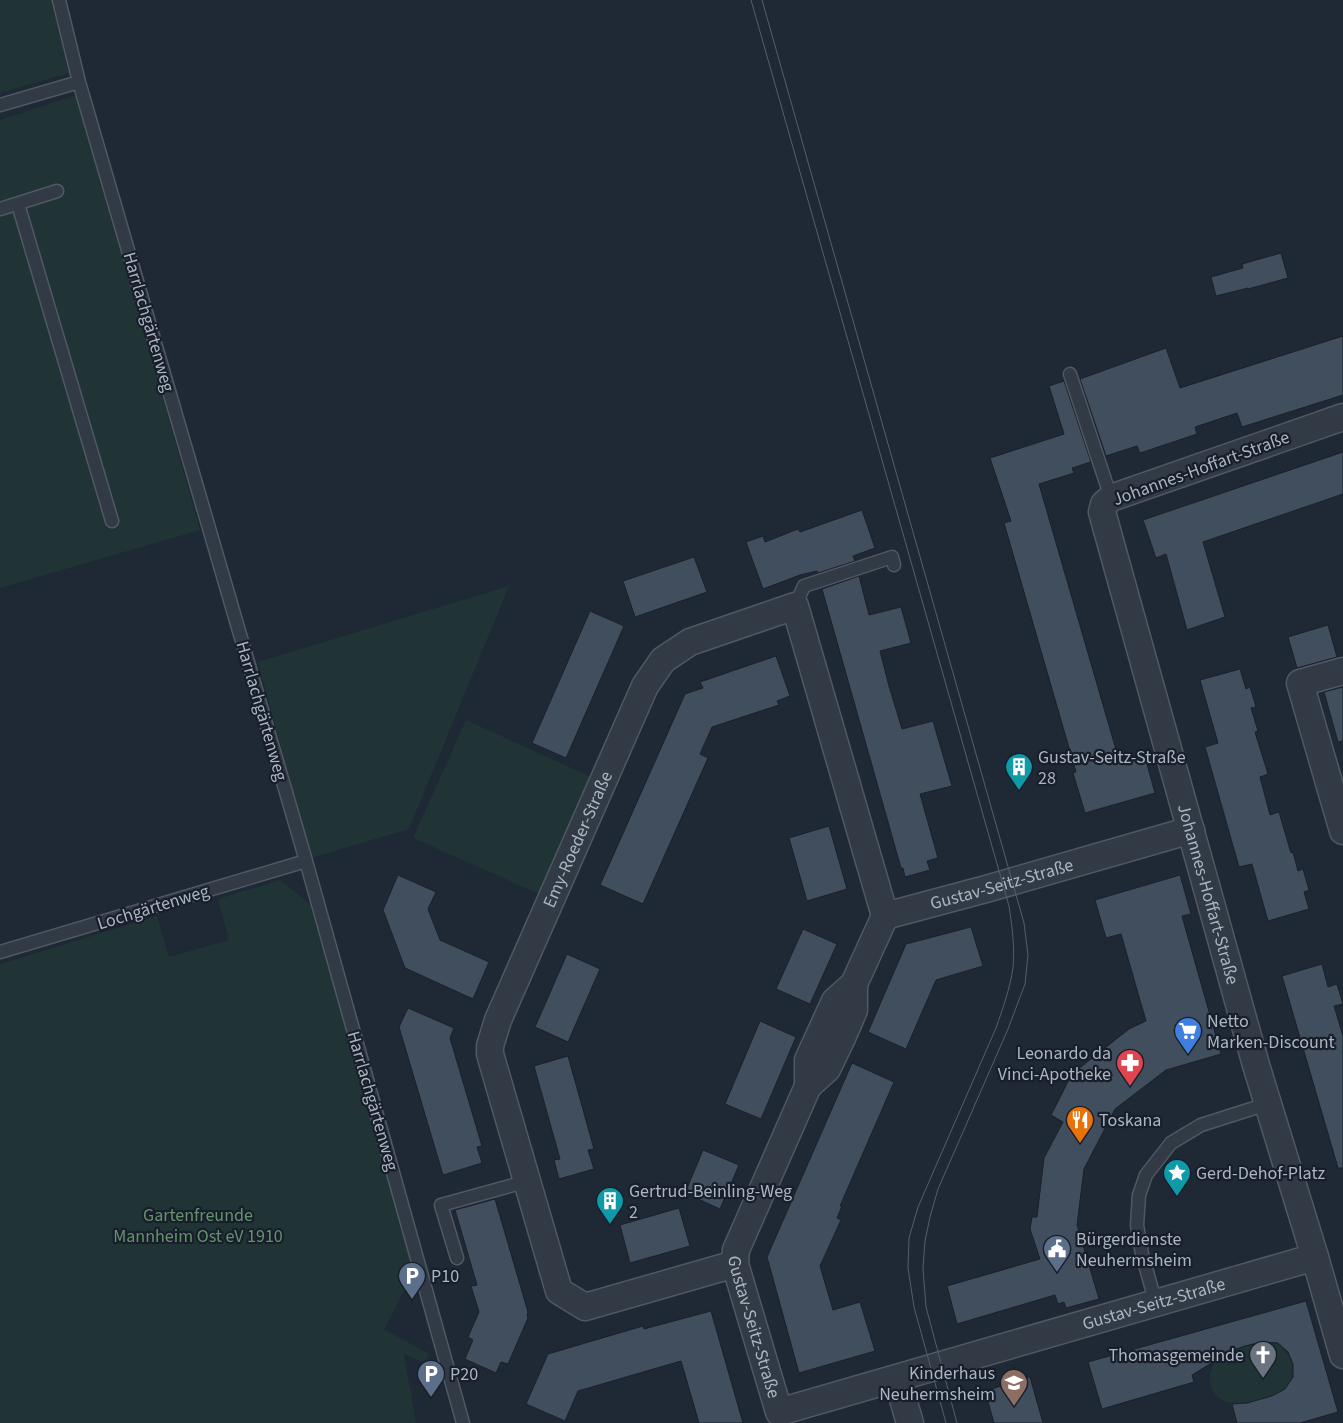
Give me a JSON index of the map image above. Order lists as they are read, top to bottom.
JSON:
{
  "streets": {
    "street": ["Johannes-Hoffart-Straße", "Emy-Roeder-Straße", "Gustav-Seitz-Straße"],
    "lane": ["Harrlachgärtenweg", "Lochgärtenweg"]
  },
  "crossings": [
    ["Harrlachgärtenweg", "Lochgärtenweg"],
    ["Johannes-Hoffart-Straße", "Gustav-Seitz-Straße"],
    ["Emy-Roeder-Straße", "Gustav-Seitz-Straße"]
  ],
  "parks": ["Gartenfreunde Mannheim Ost eV 1910"],
  "places": {
    "building": ["Gustav-Seitz-Straße 28", "Gertrud-Beinling-Weg 2"],
    "supermarket": ["Netto Marken-Discount"],
    "pharmacy": ["Leonardo da Vinci-Apotheke"],
    "restaurant": ["Toskana"],
    "place": ["Gerd-Dehof-Platz"],
    "public building": ["Bürgerdienste Neuhermsheim"],
    "parking": ["P10", "P20"],
    "church": ["Thomasgemeinde"],
    "school or university": ["Kinderhaus Neuhermsheim"]
  }
}
